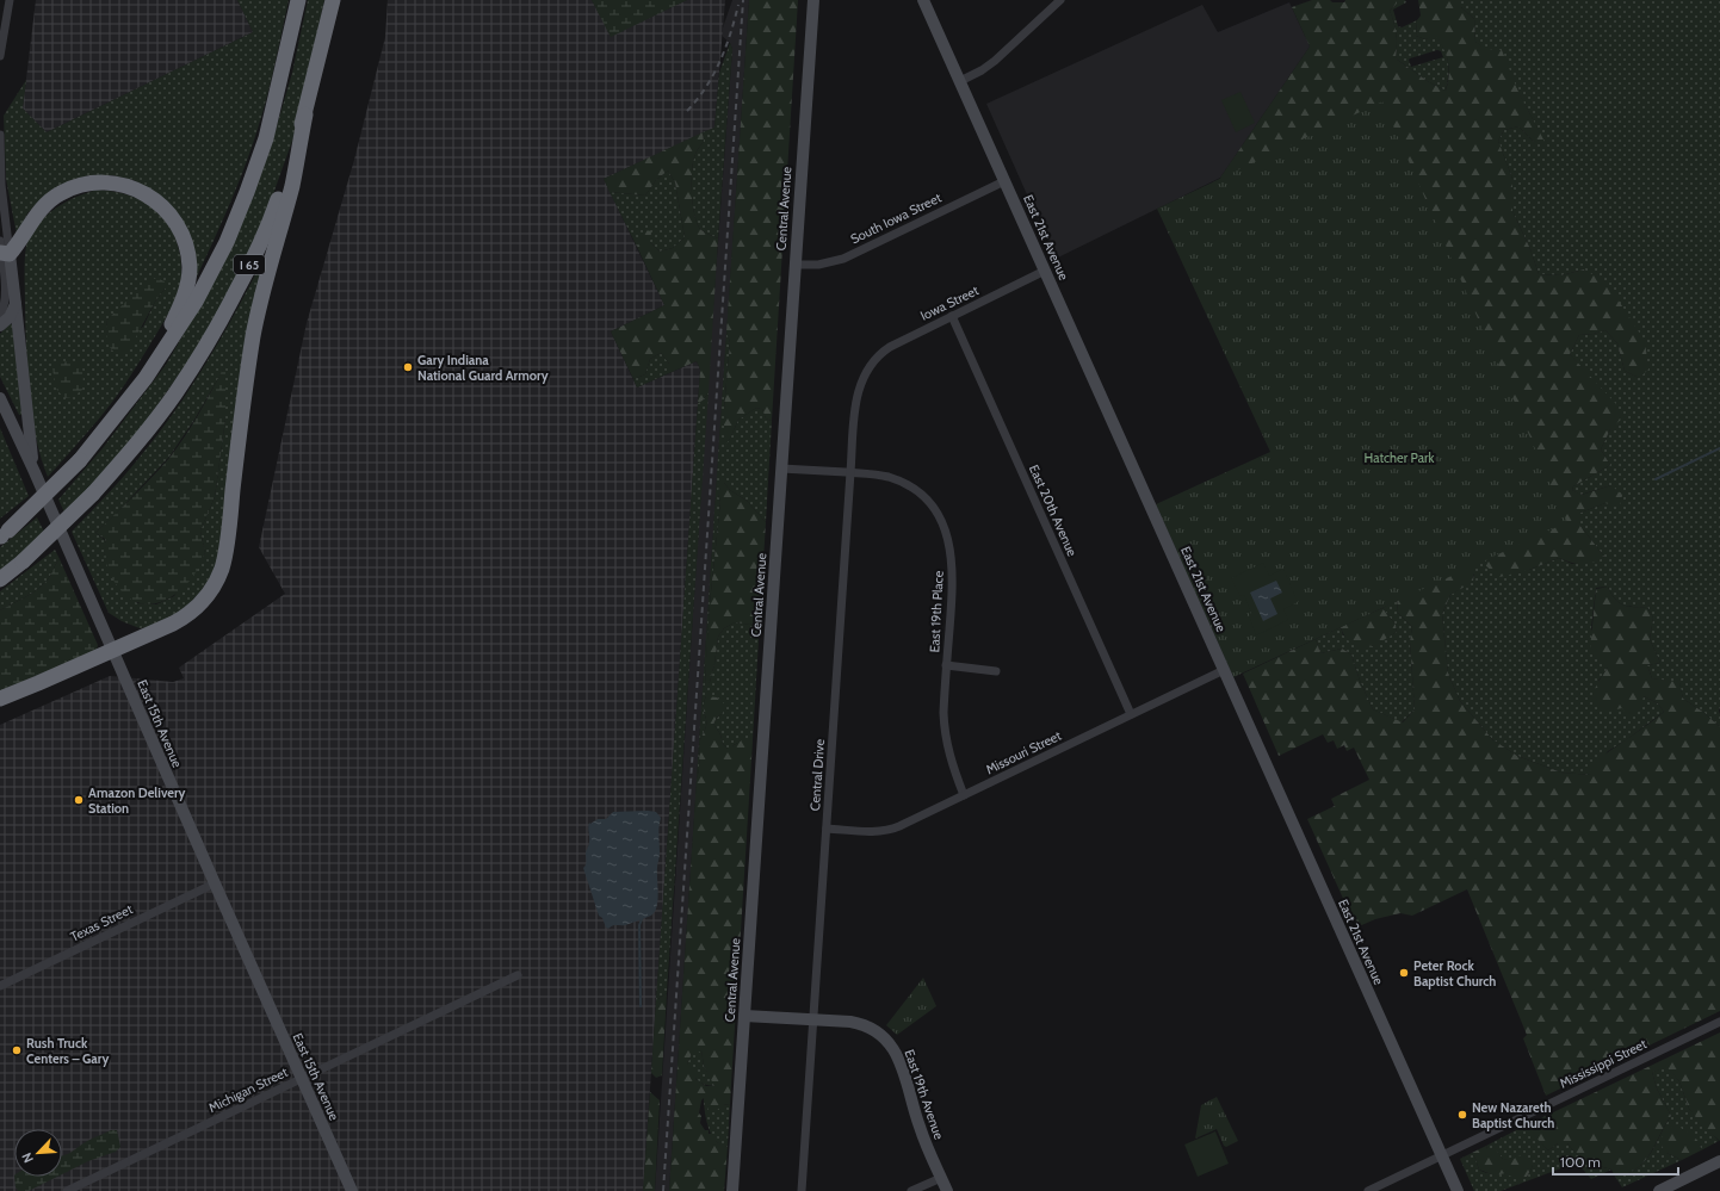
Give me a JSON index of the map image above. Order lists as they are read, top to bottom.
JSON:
{
  "streets": {
    "highway": ["I 65"],
    "street": [
      "Central Avenue",
      "South Iowa Street",
      "East 21st Avenue",
      "Iowa Street",
      "East 20th Avenue",
      "East 19th Place",
      "East 15th Avenue",
      "Missouri Street",
      "Central Drive",
      "Texas Street",
      "Mississippi Street",
      "Michigan Street",
      "East 19th Avenue"
    ]
  },
  "crossings": [
    ["Central Avenue", "South Iowa Street"],
    ["Central Avenue", "East 19th Place"],
    ["Central Avenue", "East 19th Avenue"],
    ["South Iowa Street", "East 21st Avenue"],
    ["East 21st Avenue", "Iowa Street"],
    ["East 21st Avenue", "Missouri Street"],
    ["East 21st Avenue", "Mississippi Street"],
    ["Iowa Street", "East 20th Avenue"],
    ["Iowa Street", "Central Drive"],
    ["East 20th Avenue", "Missouri Street"],
    ["East 19th Place", "Missouri Street"],
    ["East 19th Place", "Central Drive"],
    ["East 15th Avenue", "Texas Street"],
    ["East 15th Avenue", "Michigan Street"],
    ["Missouri Street", "Central Drive"],
    ["Central Drive", "East 19th Avenue"]
  ],
  "parks": ["Hatcher Park"],
  "places": [
    "Gary Indiana National Guard Armory",
    "Amazon Delivery Station",
    "Peter Rock Baptist Church",
    "Rush Truck Centers – Gary",
    "New Nazareth Baptist Church"
  ],
  "scale_bar": "100 m",
  "north": "bottom left"
}
